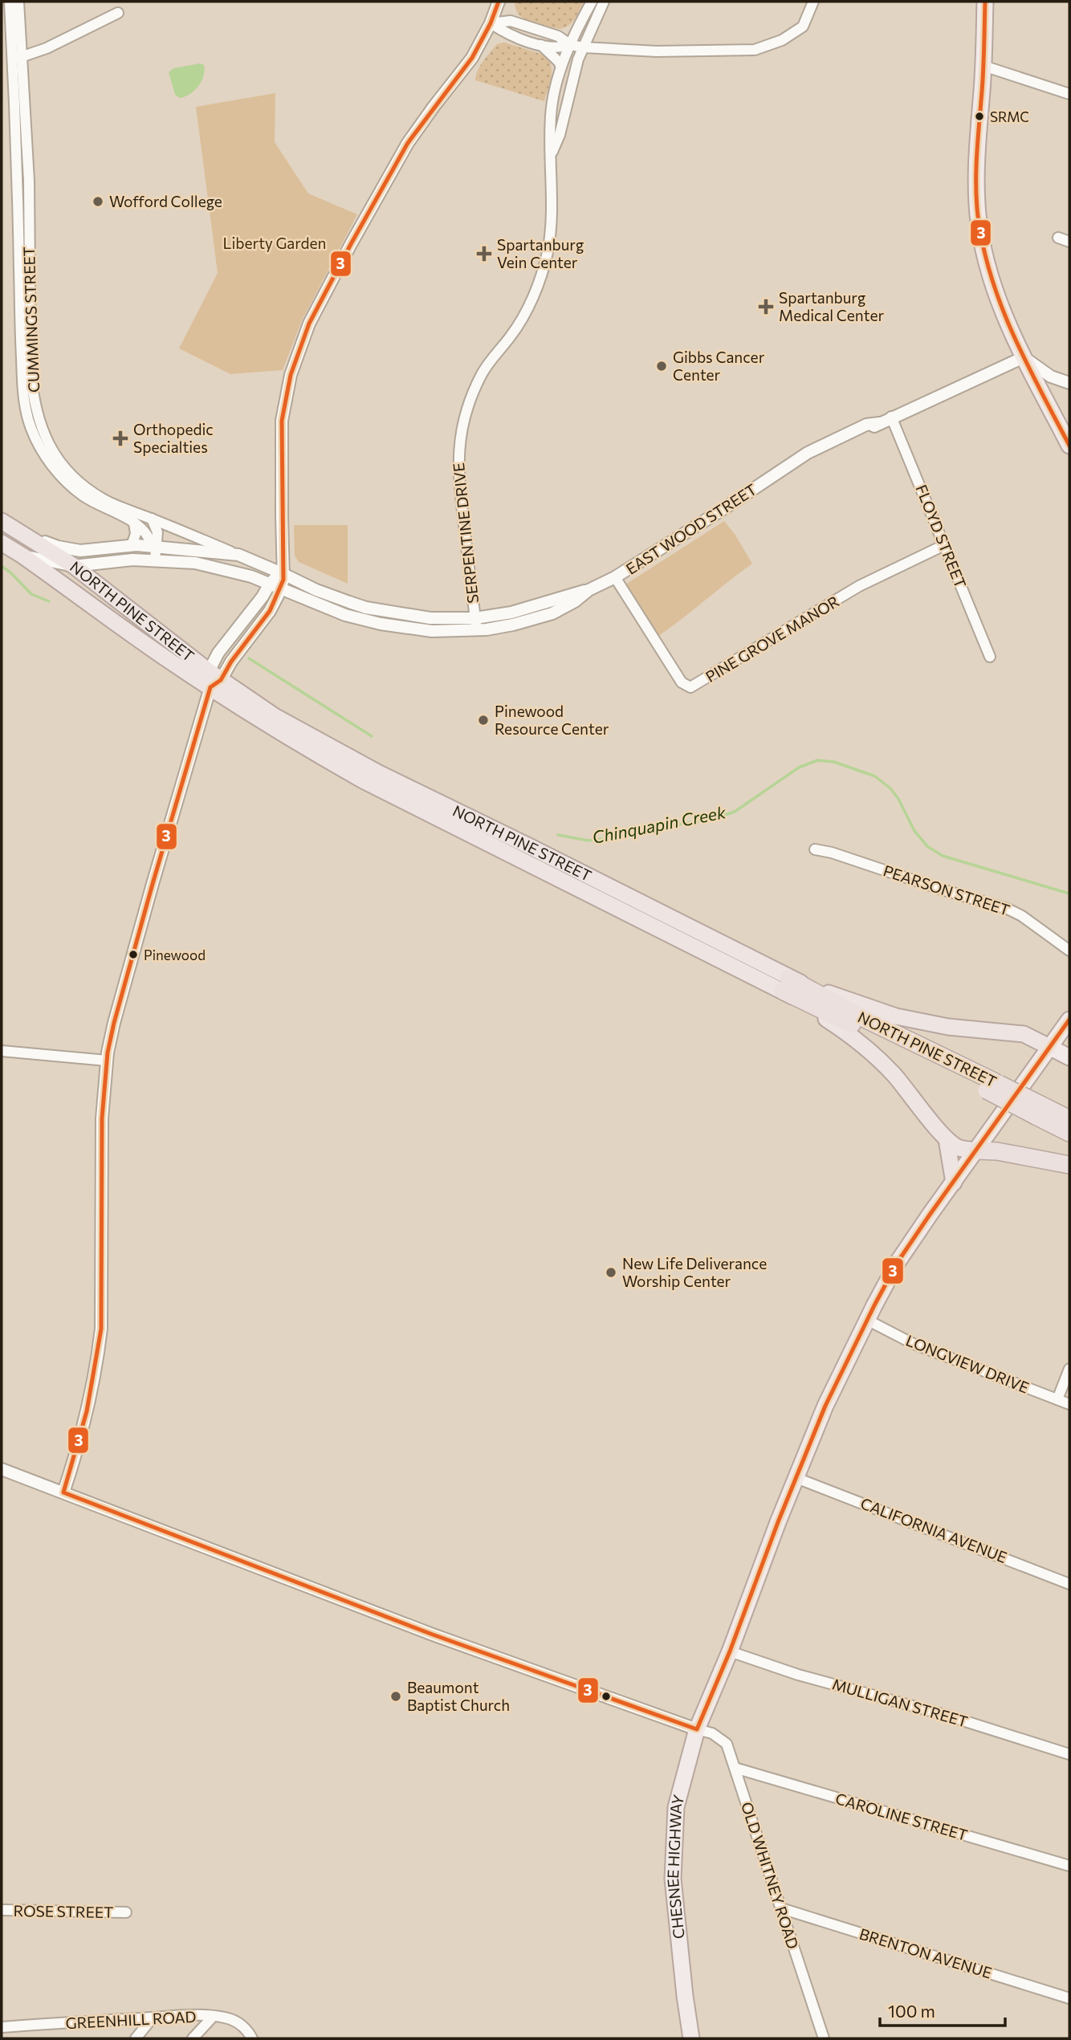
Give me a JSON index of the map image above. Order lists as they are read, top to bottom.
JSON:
{
  "streets": {
    "highway": ["NORTH PINE STREET"],
    "main road": ["CHESNEE HIGHWAY"],
    "street": [
      "CUMMINGS STREET",
      "EAST WOOD STREET",
      "SERPENTINE DRIVE",
      "FLOYD STREET",
      "PINE GROVE MANOR",
      "PEARSON STREET",
      "LONGVIEW DRIVE",
      "CALIFORNIA AVENUE",
      "MULLIGAN STREET",
      "CAROLINE STREET",
      "OLD WHITNEY ROAD",
      "ROSE STREET",
      "BRENTON AVENUE",
      "GREENHILL ROAD"
    ]
  },
  "crossings": [
    ["CUMMINGS STREET", "EAST WOOD STREET"],
    ["EAST WOOD STREET", "SERPENTINE DRIVE"],
    ["EAST WOOD STREET", "FLOYD STREET"],
    ["EAST WOOD STREET", "NORTH PINE STREET"],
    ["EAST WOOD STREET", "PINE GROVE MANOR"],
    ["FLOYD STREET", "PINE GROVE MANOR"],
    ["LONGVIEW DRIVE", "CHESNEE HIGHWAY"],
    ["CALIFORNIA AVENUE", "CHESNEE HIGHWAY"],
    ["MULLIGAN STREET", "CHESNEE HIGHWAY"],
    ["CAROLINE STREET", "OLD WHITNEY ROAD"],
    ["CHESNEE HIGHWAY", "OLD WHITNEY ROAD"],
    ["OLD WHITNEY ROAD", "BRENTON AVENUE"]
  ],
  "water": ["Chinquapin Creek"],
  "parks": ["Liberty Garden"],
  "places": {
    "other": [
      "SRMC",
      "Wofford College",
      "Gibbs Cancer Center",
      "Pinewood Resource Center",
      "Pinewood",
      "New Life Deliverance Worship Center",
      "Beaumont Baptist Church"
    ],
    "health": ["Spartanburg Vein Center", "Spartanburg Medical Center", "Orthopedic Specialties"]
  },
  "lines": ["transit line 3"],
  "scale_bar": "100 m"
}
